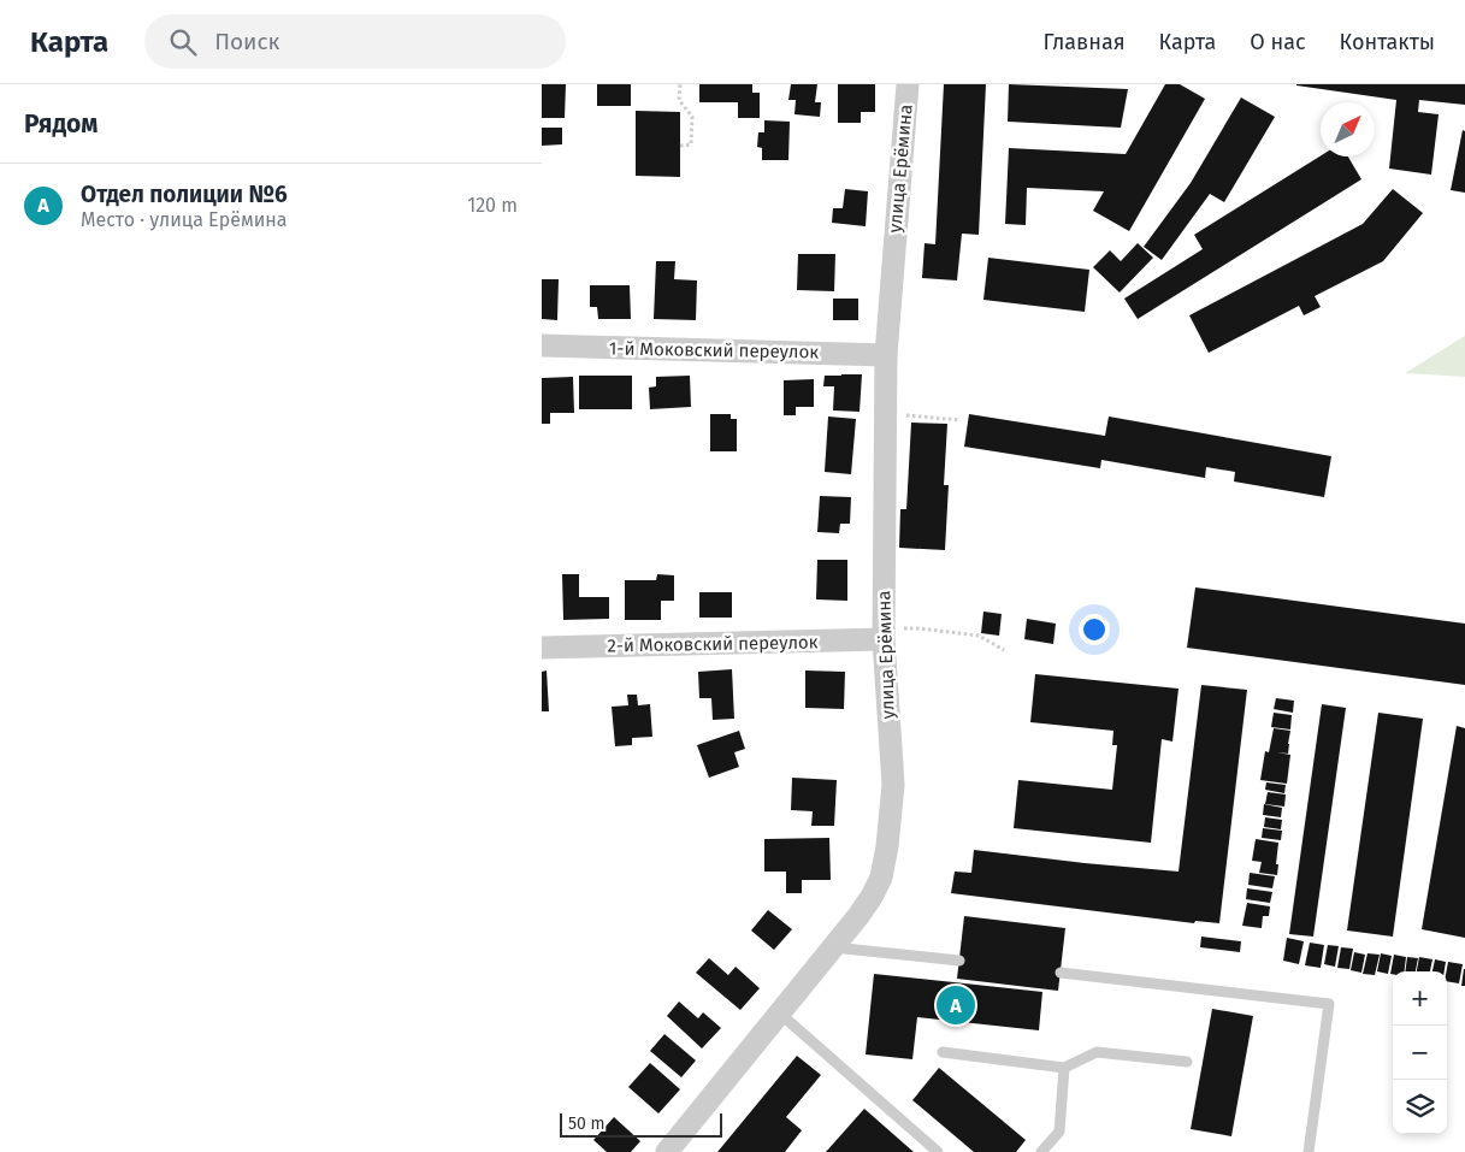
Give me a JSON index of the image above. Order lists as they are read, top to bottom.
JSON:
{
  "streets": {
    "street": ["улица Ерёмина", "1-й Моковский переулок", "2-й Моковский переулок"]
  },
  "crossings": [
    ["улица Ерёмина", "1-й Моковский переулок"],
    ["улица Ерёмина", "2-й Моковский переулок"]
  ],
  "scale_bar": "50 m",
  "north": "top right",
  "page": {
    "header": "Карта",
    "search": "Поиск",
    "nav": [
      "Главная",
      "Карта",
      "О нас",
      "Контакты"
    ],
    "heading": "Рядом",
    "list": [
      {
        "mark": "A",
        "name": "Отдел полиции №6",
        "note": "Место · улица Ерёмина",
        "value": "120 m"
      }
    ],
    "map_buttons": ["+", "−"],
    "pins": "A",
    "scale": "50 m"
  }
}
